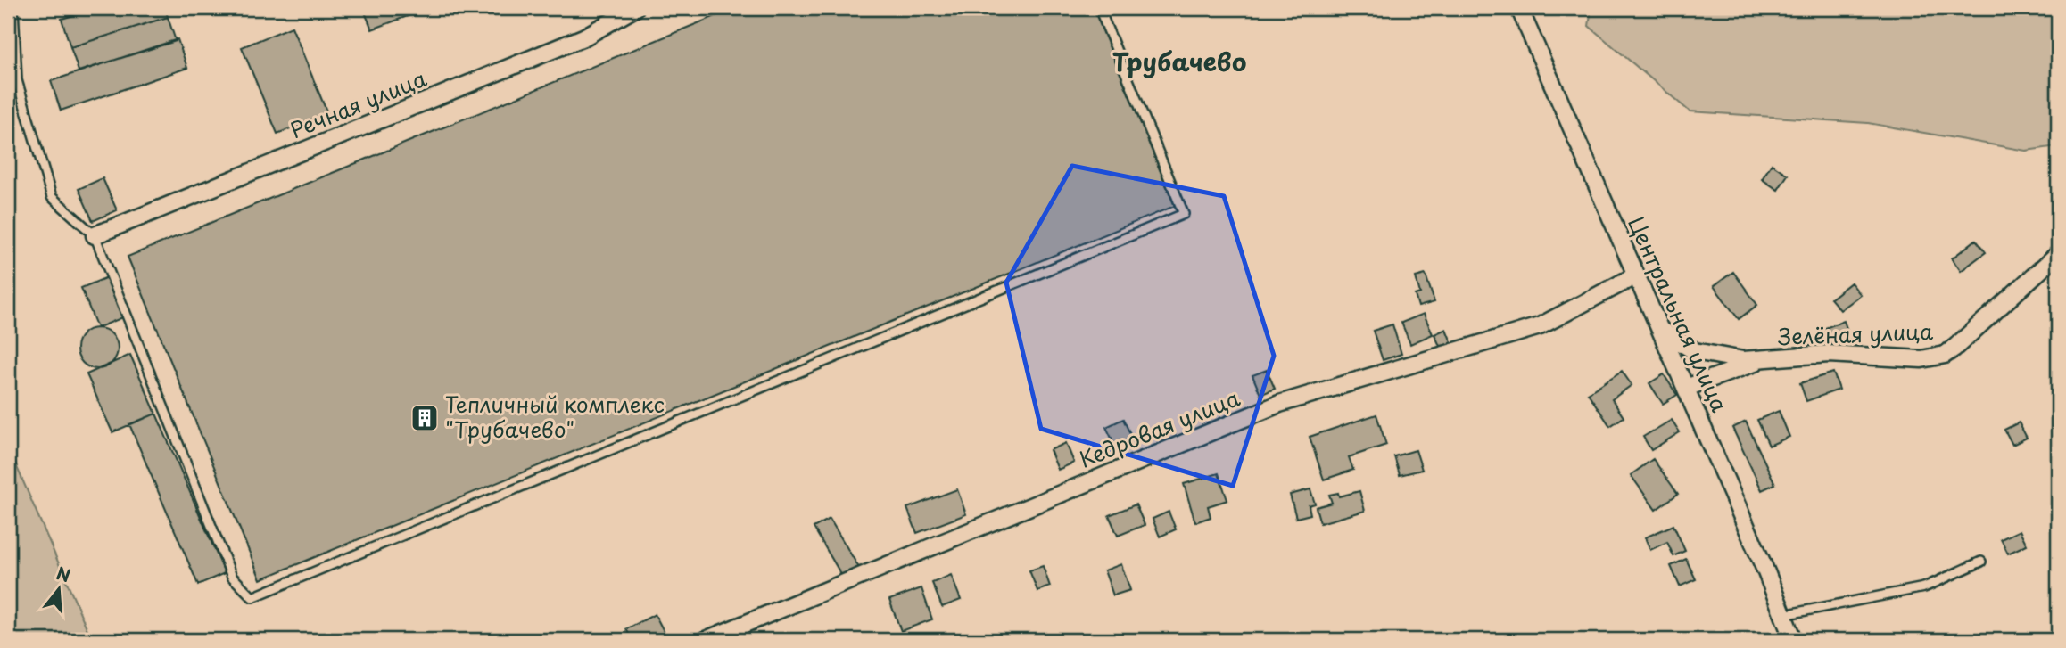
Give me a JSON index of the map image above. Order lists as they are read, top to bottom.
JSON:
{
  "streets": {
    "street": [
      "Речная улица",
      "Центральная улица",
      "Зелёная улица",
      "Кедровая улица"
    ]
  },
  "crossings": [
    ["Центральная улица", "Зелёная улица"],
    ["Центральная улица", "Кедровая улица"]
  ],
  "districts": ["Трубачево"],
  "places": {
    "building": ["Тепличный комплекс \"Трубачево\""]
  },
  "north": "top"
}
